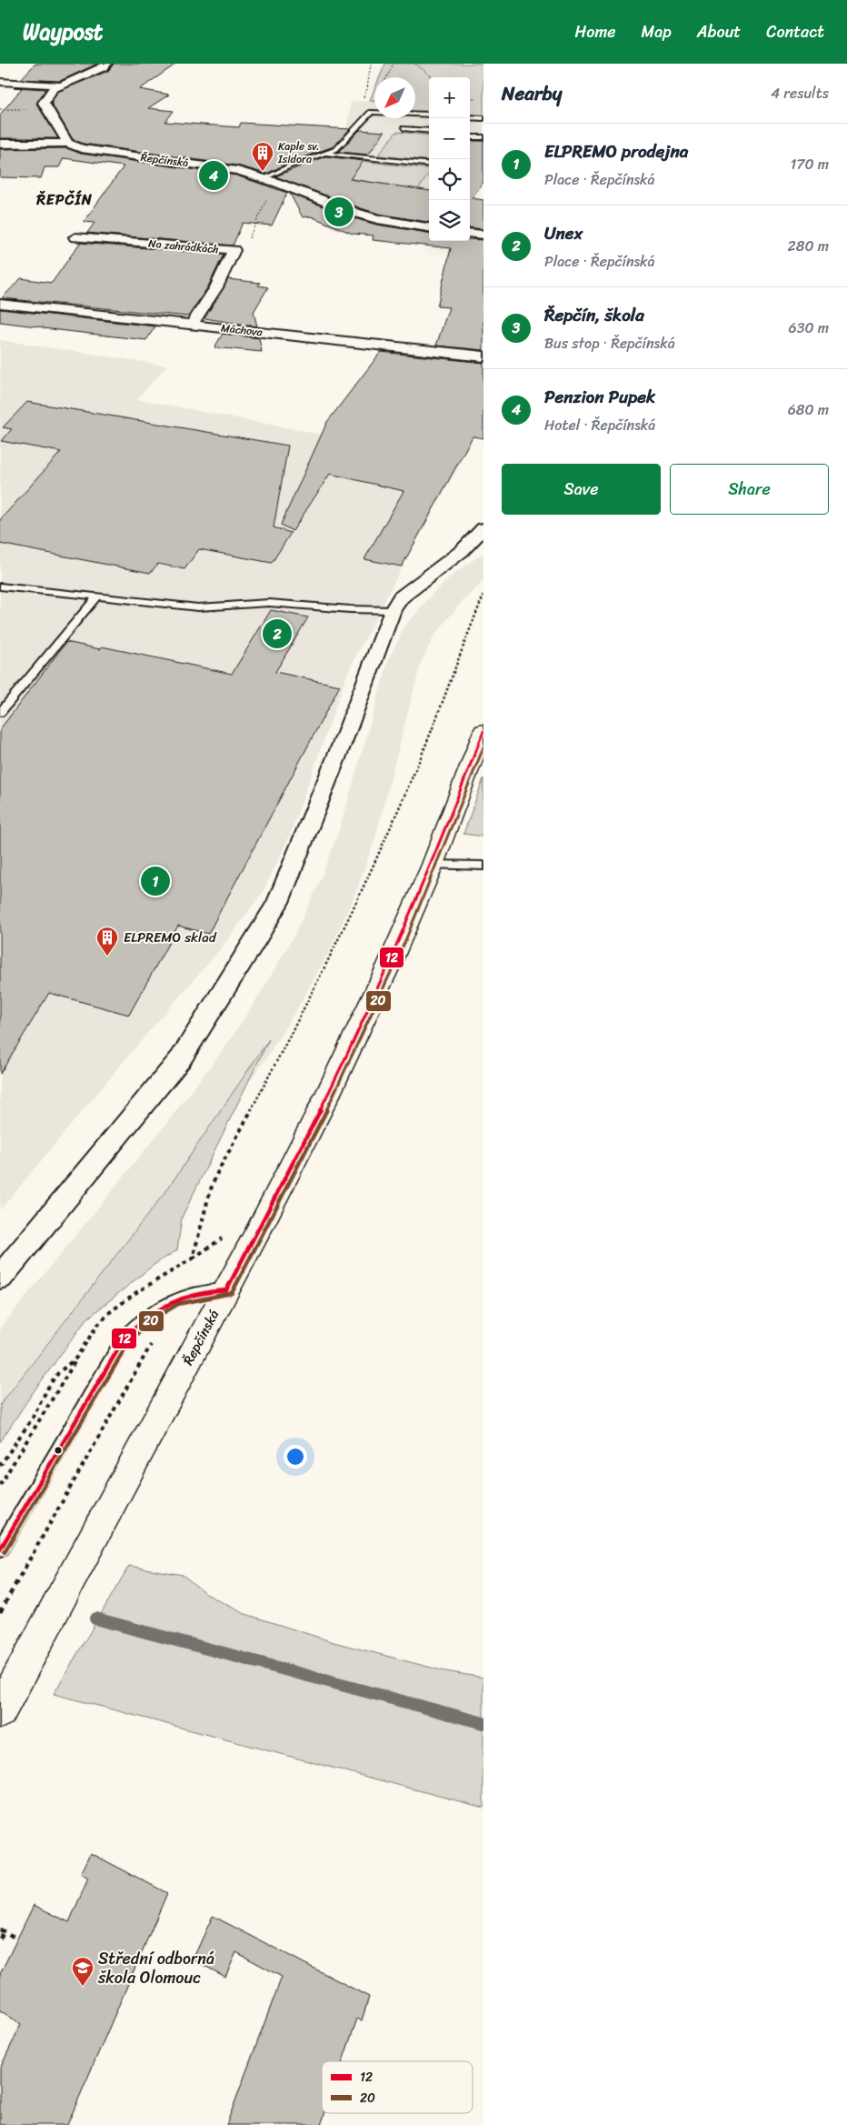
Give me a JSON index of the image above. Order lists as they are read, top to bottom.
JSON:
{
  "streets": {
    "street": ["Řepčínská", "Na zahrádkách", "Máchova"]
  },
  "crossings": [
    ["Na zahrádkách", "Máchova"]
  ],
  "districts": ["ŘEPČÍN"],
  "places": {
    "building": ["Kaple sv. Isidora", "ELPREMO sklad"],
    "school or university": ["Střední odborná škola Olomouc"]
  },
  "lines": ["transit line 12", "transit line 20"],
  "legend": ["12", "20"],
  "north": "bottom left",
  "page": {
    "header": "Waypost",
    "nav": [
      "Home",
      "Map",
      "About",
      "Contact"
    ],
    "heading": ["Nearby", "4 results"],
    "map_buttons": ["+", "−"],
    "list": [
      {
        "mark": "1",
        "name": "ELPREMO prodejna",
        "note": "Place · Řepčínská",
        "value": "170 m"
      },
      {
        "mark": "2",
        "name": "Unex",
        "note": "Place · Řepčínská",
        "value": "280 m"
      },
      {
        "mark": "3",
        "name": "Řepčín, škola",
        "note": "Bus stop · Řepčínská",
        "value": "630 m"
      },
      {
        "mark": "4",
        "name": "Penzion Pupek",
        "note": "Hotel · Řepčínská",
        "value": "680 m"
      }
    ],
    "pins": [
      "4",
      "3",
      "2",
      "1"
    ],
    "buttons": ["Save", "Share"]
  }
}
